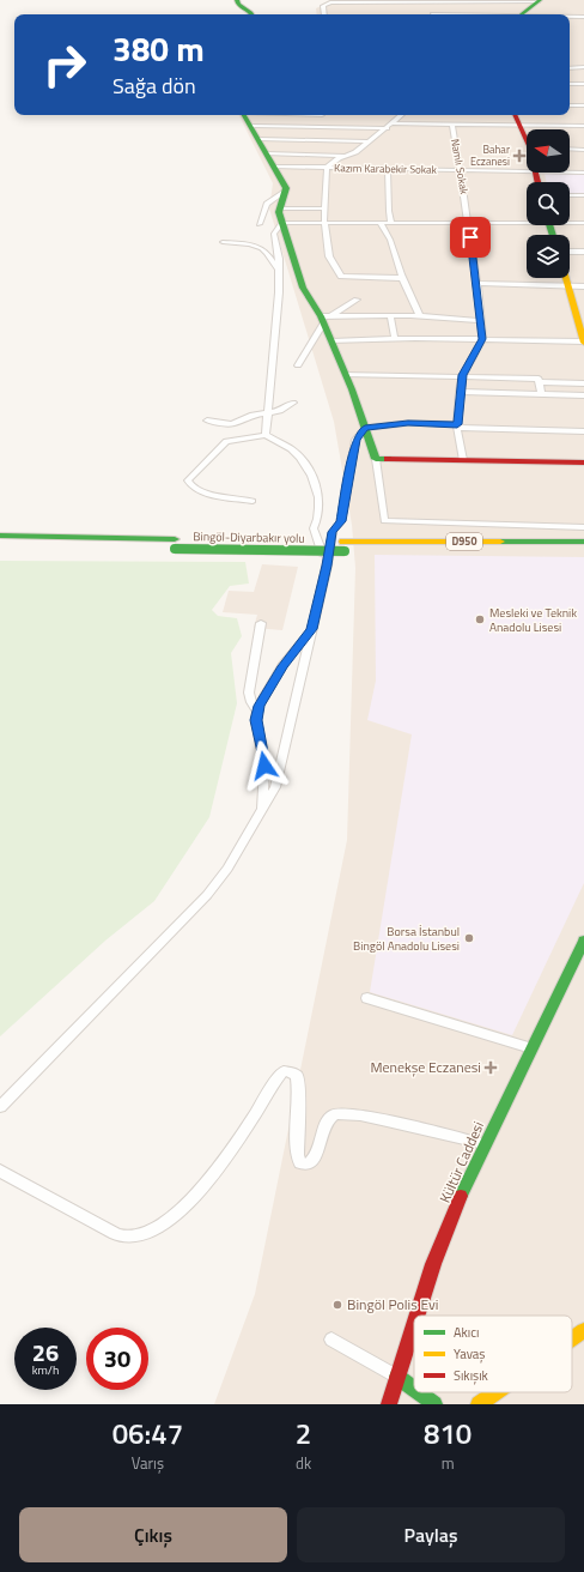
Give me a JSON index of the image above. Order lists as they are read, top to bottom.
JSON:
{
  "streets": {
    "street": [
      "Namlı Sokak",
      "Kazım Karabekir Sokak",
      "Bingöl-Diyarbakır yolu",
      "D950",
      "Kültür Caddesi"
    ]
  },
  "crossings": [
    ["Namlı Sokak", "Kazım Karabekir Sokak"]
  ],
  "places": {
    "health": ["Bahar Eczanesi", "Menekşe Eczanesi"],
    "other": ["Mesleki ve Teknik Anadolu Lisesi", "Borsa İstanbul Bingöl Anadolu Lisesi", "Bingöl Polis Evi"]
  },
  "legend": ["Akıcı", "Yavaş", "Sıkışık"],
  "north": "left",
  "page": {
    "turn": ["380 m", "Sağa dön"],
    "speed": "26 km/h",
    "limit": "30",
    "eta": [
      "06:47",
      "Varış",
      "2",
      "dk",
      "810",
      "m"
    ],
    "buttons": ["Çıkış", "Paylaş"]
  }
}
